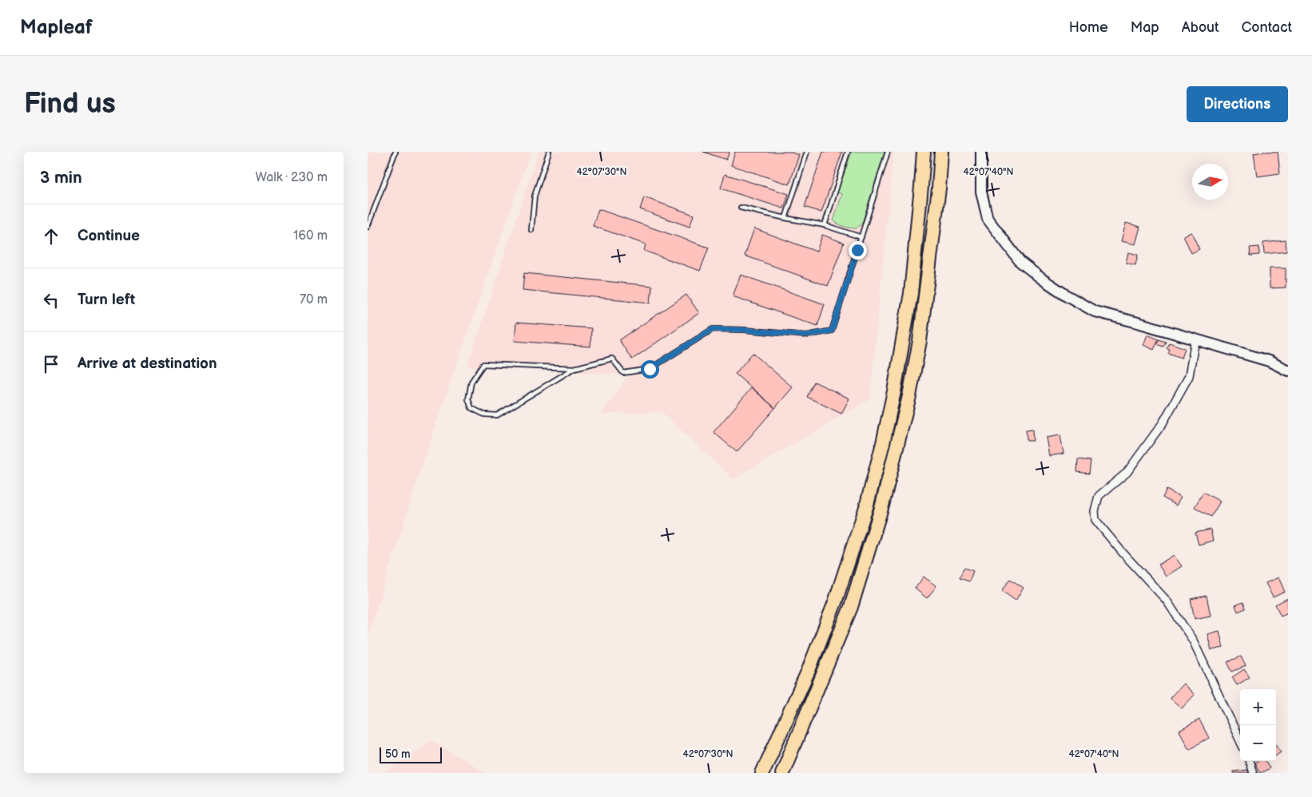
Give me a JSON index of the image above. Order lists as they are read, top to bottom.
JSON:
{
  "scale_bar": "50 m",
  "north": "right",
  "page": {
    "header": "Mapleaf",
    "nav": [
      "Home",
      "Map",
      "About",
      "Contact"
    ],
    "buttons": "Directions",
    "title": "Find us",
    "heading": ["3 min", "Walk · 230 m"],
    "list": [
      ["Continue", "160 m"],
      ["Turn left", "70 m"],
      "Arrive at destination"
    ],
    "map_buttons": ["+", "−"],
    "scale": "50 m"
  },
  "coordinates": ["42°07'30\"N", "42°07'40\"N"]
}
